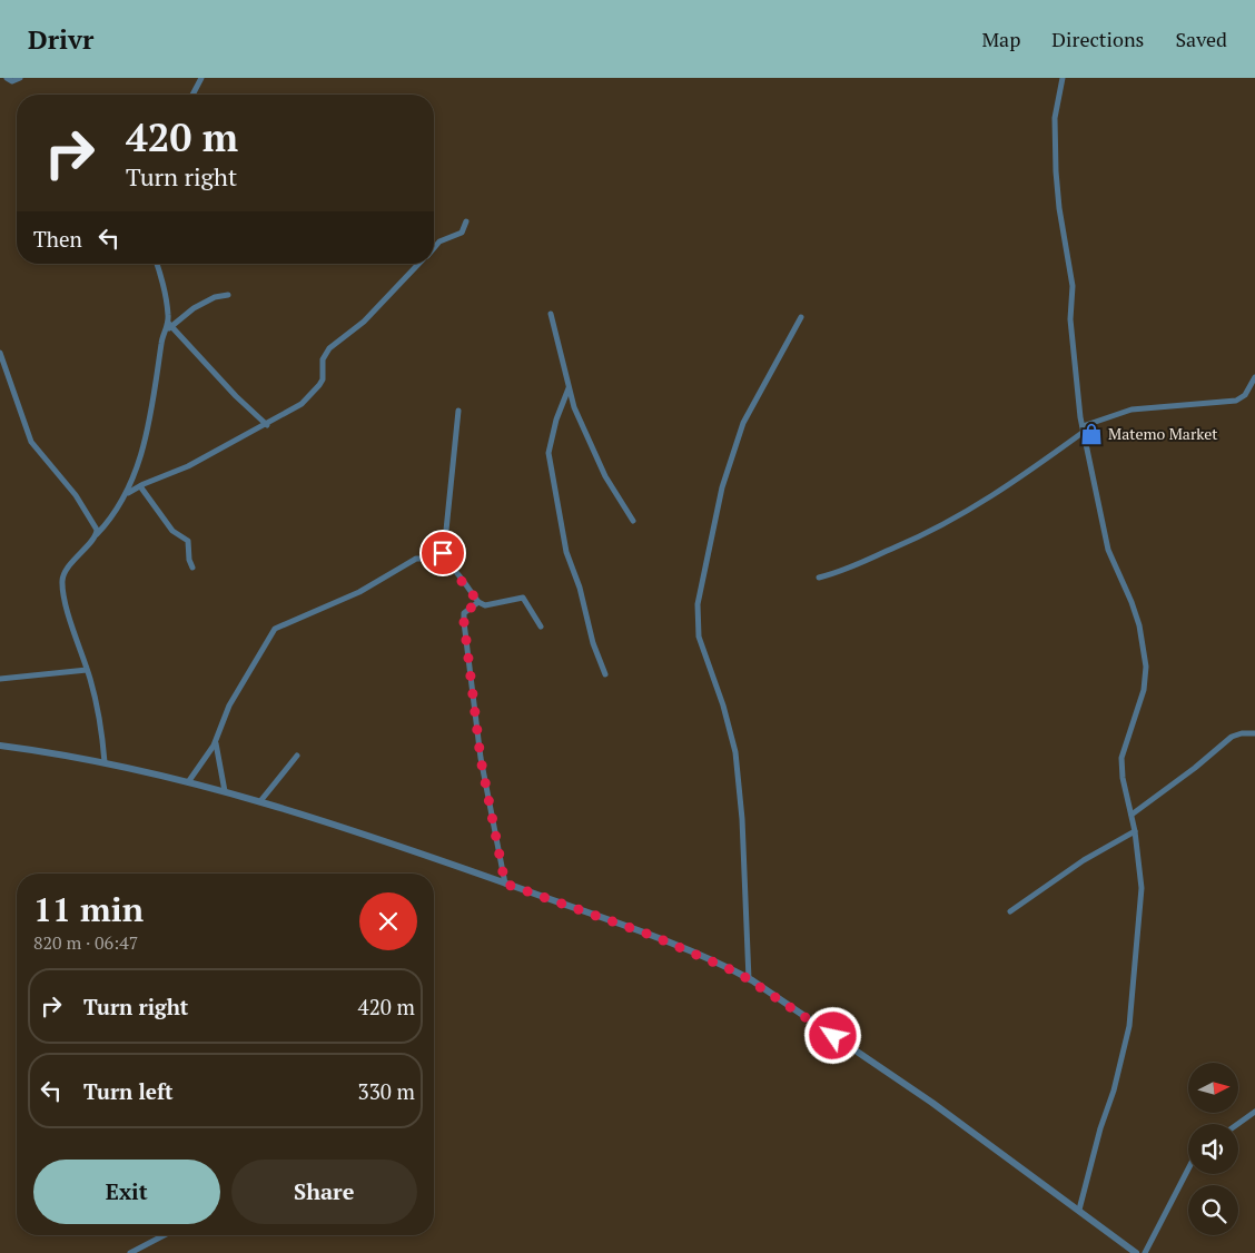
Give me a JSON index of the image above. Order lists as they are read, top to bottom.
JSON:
{
  "places": {
    "shop": ["Matemo Market"]
  },
  "north": "right",
  "page": {
    "header": "Drivr",
    "nav": ["Map", "Directions", "Saved"],
    "turn": ["420 m", "Turn right"],
    "then": "Then",
    "heading": ["11 min", "820 m · 06:47"],
    "list": [
      {
        "name": "Turn right",
        "value": "420 m"
      },
      {
        "name": "Turn left",
        "value": "330 m"
      }
    ],
    "buttons": ["Exit", "Share"]
  }
}
